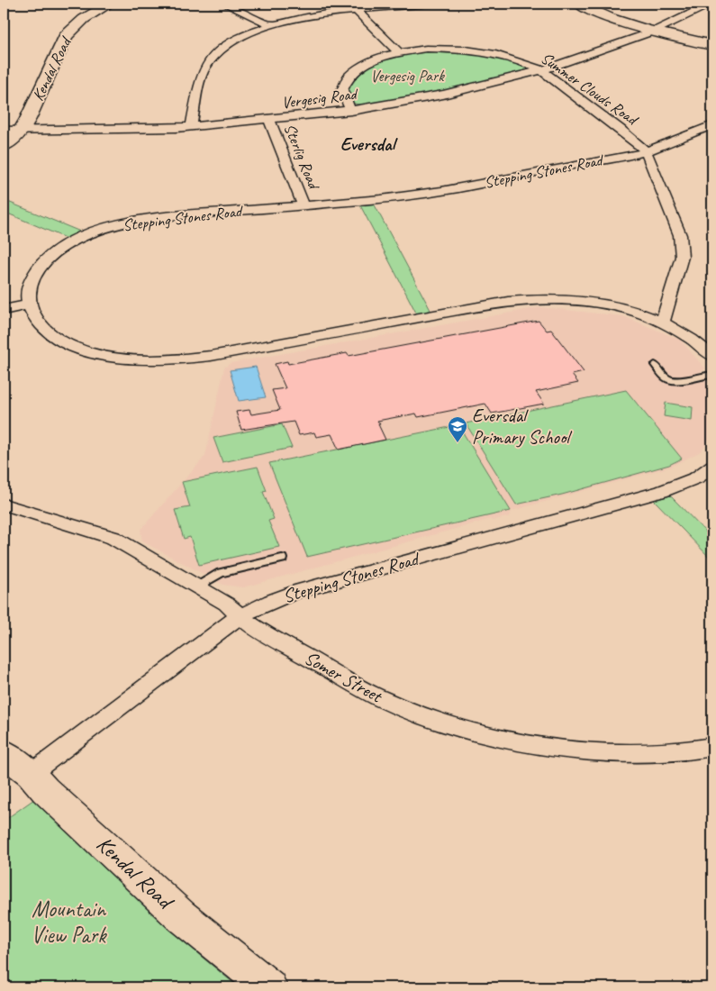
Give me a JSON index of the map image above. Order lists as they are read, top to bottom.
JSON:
{
  "streets": {
    "street": [
      "Kendal Road",
      "Summer Clouds Road",
      "Vergesig Road",
      "Sterlig Road",
      "Stepping Stones Road",
      "Somer Street"
    ]
  },
  "crossings": [
    ["Kendal Road", "Vergesig Road"],
    ["Kendal Road", "Stepping Stones Road"],
    ["Summer Clouds Road", "Vergesig Road"],
    ["Summer Clouds Road", "Stepping Stones Road"],
    ["Vergesig Road", "Sterlig Road"],
    ["Sterlig Road", "Stepping Stones Road"],
    ["Stepping Stones Road", "Somer Street"]
  ],
  "districts": ["Eversdal"],
  "parks": ["Vergesig Park", "Mountain View Park"],
  "places": {
    "school or university": ["Eversdal Primary School"]
  }
}
